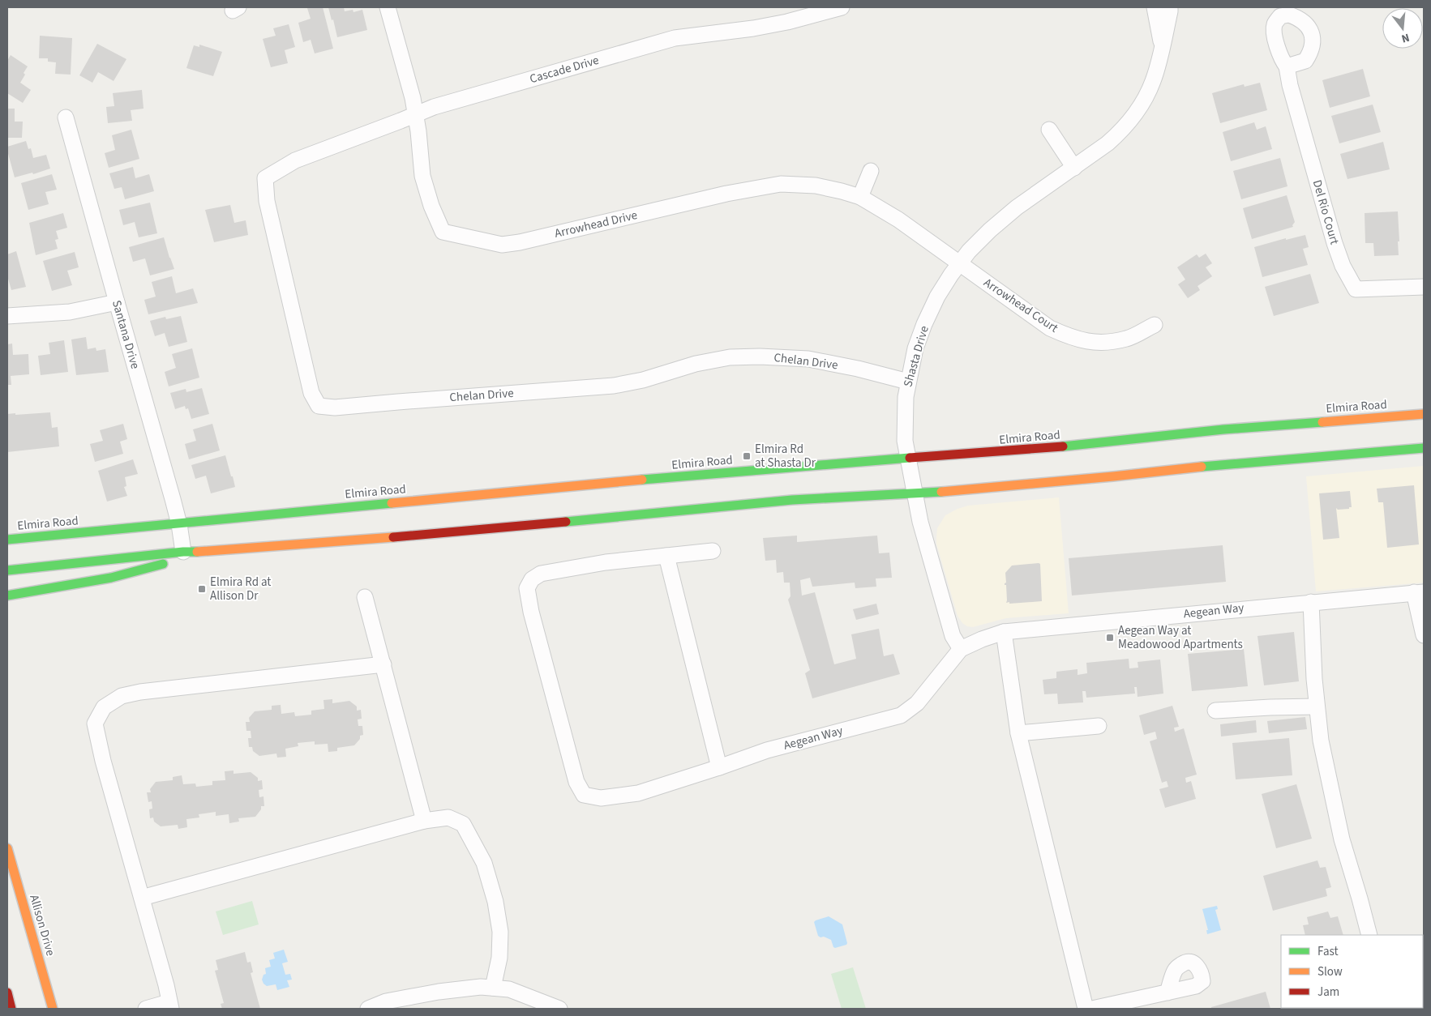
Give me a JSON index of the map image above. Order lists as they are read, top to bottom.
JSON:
{
  "streets": {
    "main road": ["Elmira Road", "Allison Drive"],
    "street": [
      "Cascade Drive",
      "Del Rio Court",
      "Arrowhead Drive",
      "Arrowhead Court",
      "Santana Drive",
      "Shasta Drive",
      "Chelan Drive",
      "Aegean Way"
    ]
  },
  "crossings": [
    ["Cascade Drive", "Arrowhead Drive"],
    ["Cascade Drive", "Chelan Drive"],
    ["Arrowhead Drive", "Arrowhead Court"],
    ["Arrowhead Drive", "Shasta Drive"],
    ["Arrowhead Court", "Shasta Drive"],
    ["Santana Drive", "Elmira Road"],
    ["Shasta Drive", "Chelan Drive"],
    ["Shasta Drive", "Elmira Road"],
    ["Shasta Drive", "Aegean Way"]
  ],
  "places": {
    "transit": ["Elmira Rd at Shasta Dr", "Elmira Rd at Allison Dr", "Aegean Way at Meadowood Apartments"]
  },
  "legend": ["Fast", "Slow", "Jam"],
  "north": "bottom"
}
